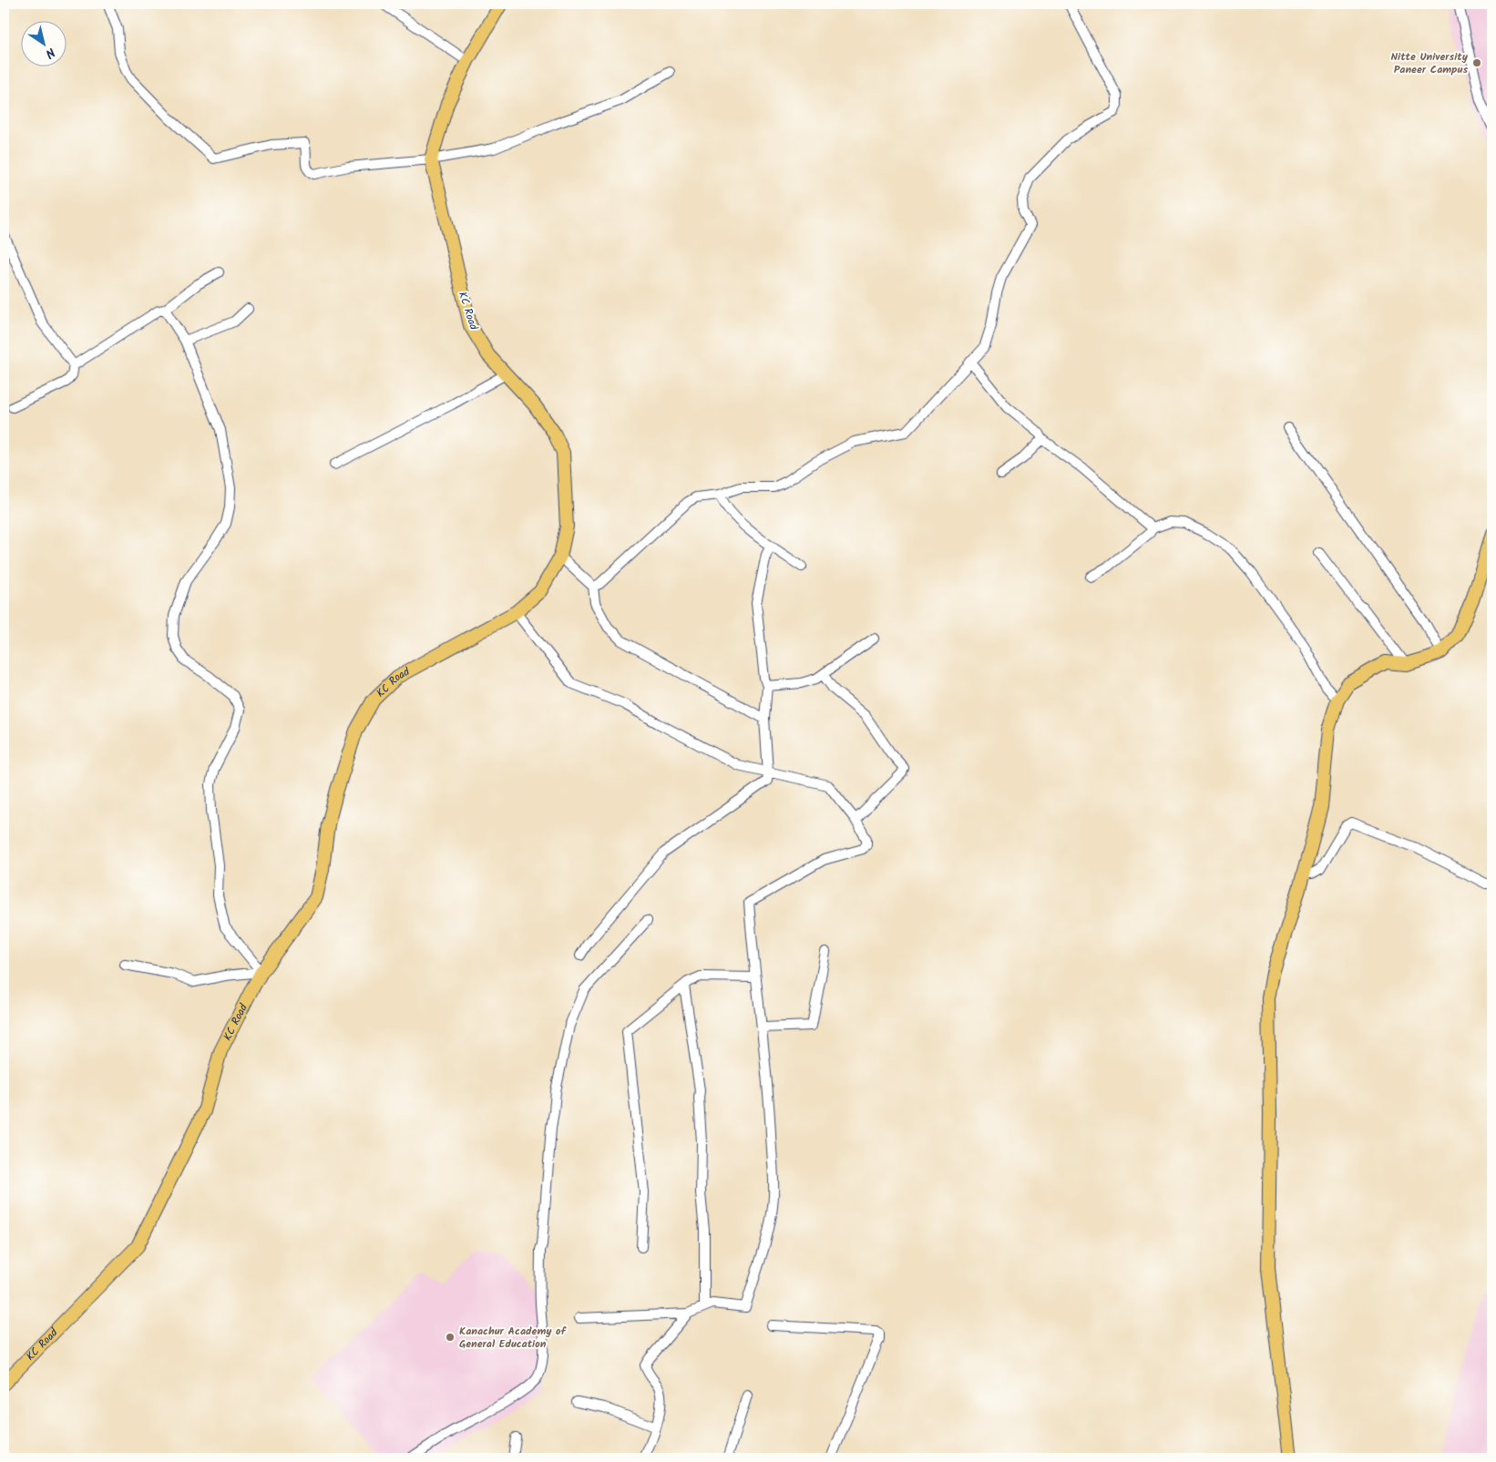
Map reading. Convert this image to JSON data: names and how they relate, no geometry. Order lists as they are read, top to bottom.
{
  "streets": {
    "main road": ["KC Road"]
  },
  "places": ["Nitte University Paneer Campus", "Kanachur Academy of General Education"],
  "north": "bottom right"
}
